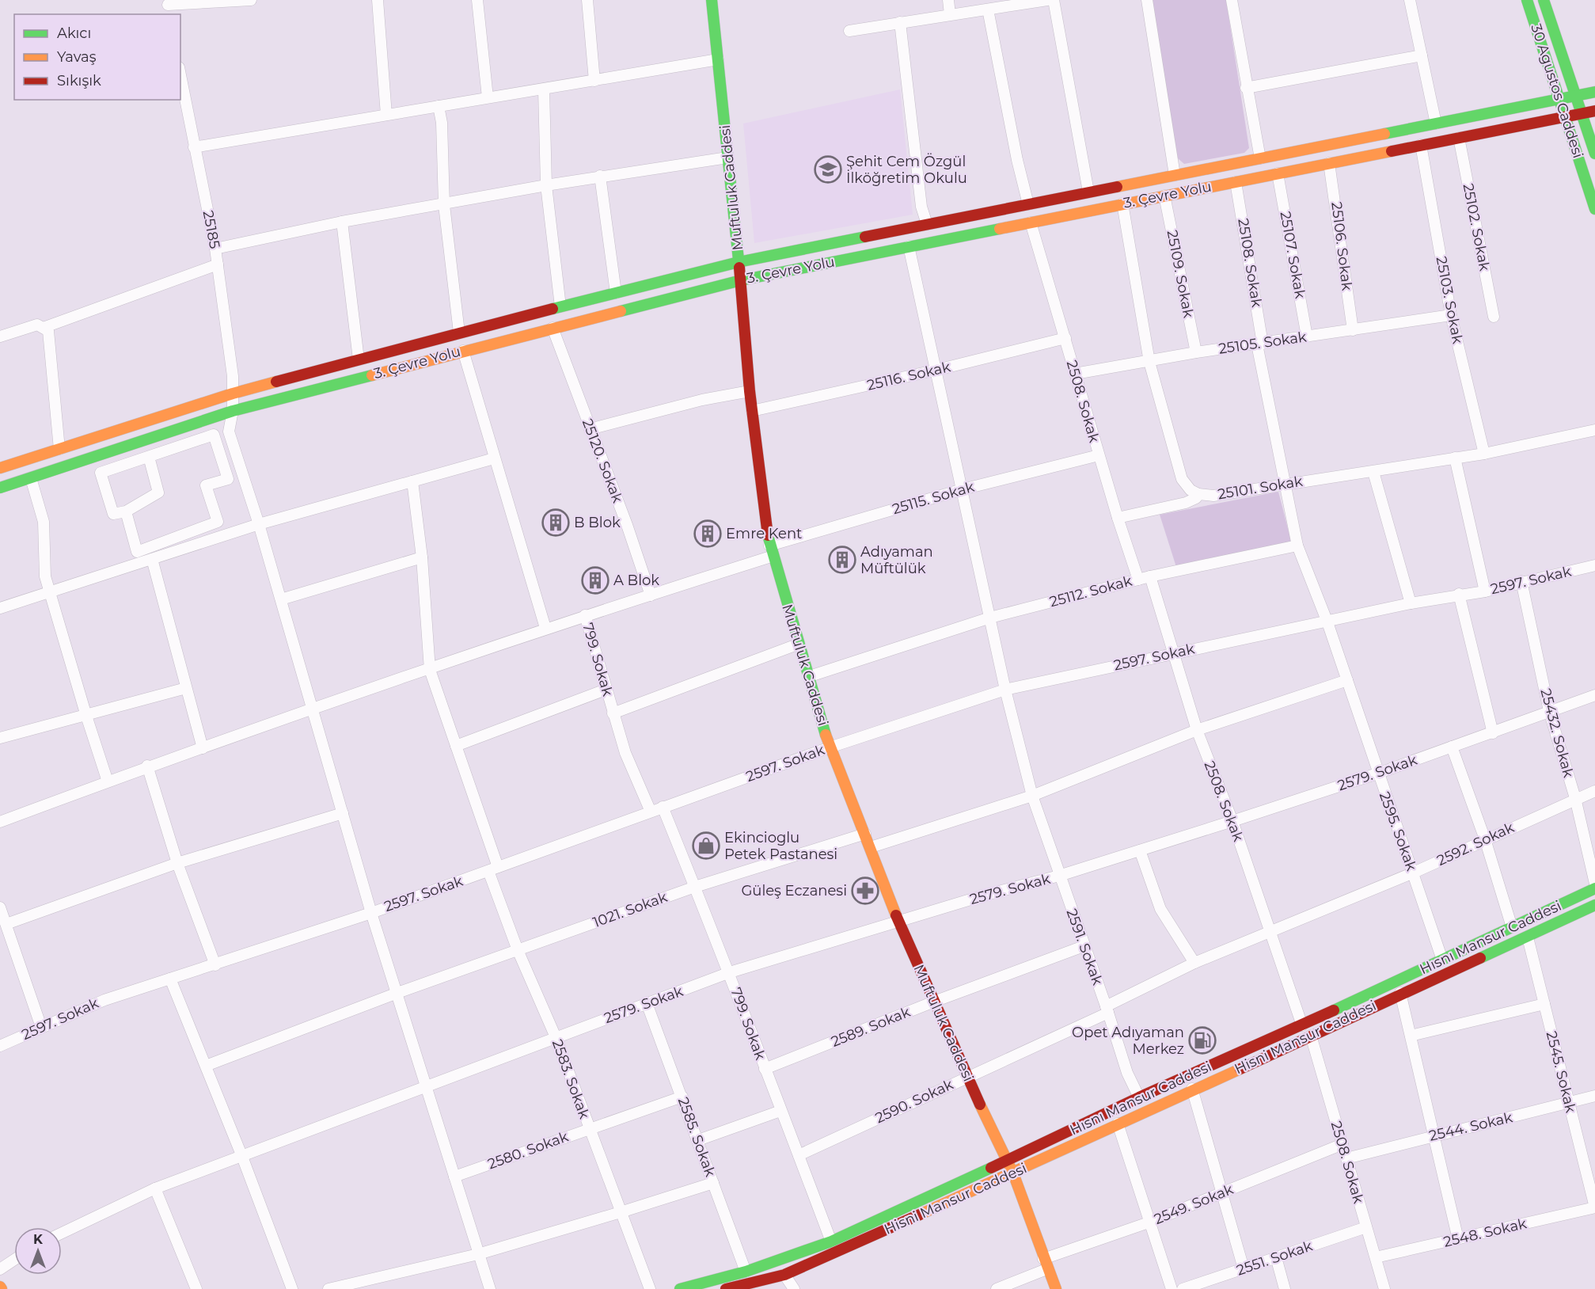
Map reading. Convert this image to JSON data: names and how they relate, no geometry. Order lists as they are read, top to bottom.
{
  "streets": {
    "main road": [
      "30 Agustos Caddesi",
      "Muftuluk Caddesi",
      "3. Çevre Yolu",
      "Hısnı Mansur Caddesi",
      "Hisni Mansur Caddesi"
    ],
    "street": [
      "25102. Sokak",
      "25185",
      "25106. Sokak",
      "25107. Sokak",
      "25108. Sokak",
      "25109. Sokak",
      "25103. Sokak",
      "25105. Sokak",
      "25116. Sokak",
      "2508. Sokak",
      "25120. Sokak",
      "25101. Sokak",
      "25115. Sokak",
      "2597. Sokak",
      "25112. Sokak",
      "799. Sokak",
      "25432. Sokak",
      "2579. Sokak",
      "2595. Sokak",
      "2592. Sokak",
      "1021. Sokak",
      "2591. Sokak",
      "2589. Sokak",
      "2545. Sokak",
      "2583. Sokak",
      "2590. Sokak",
      "2544. Sokak",
      "2585. Sokak",
      "2580. Sokak",
      "2549. Sokak",
      "2548. Sokak",
      "2551. Sokak"
    ]
  },
  "crossings": [
    ["30 Agustos Caddesi", "3. Çevre Yolu"],
    ["Muftuluk Caddesi", "3. Çevre Yolu"],
    ["Muftuluk Caddesi", "25116. Sokak"],
    ["Muftuluk Caddesi", "25115. Sokak"],
    ["Muftuluk Caddesi", "2597. Sokak"],
    ["Muftuluk Caddesi", "25112. Sokak"],
    ["Muftuluk Caddesi", "2579. Sokak"],
    ["Muftuluk Caddesi", "1021. Sokak"],
    ["Muftuluk Caddesi", "Hısnı Mansur Caddesi"],
    ["Muftuluk Caddesi", "2589. Sokak"],
    ["Muftuluk Caddesi", "Hisni Mansur Caddesi"],
    ["Muftuluk Caddesi", "2590. Sokak"],
    ["Muftuluk Caddesi", "2549. Sokak"],
    ["3. Çevre Yolu", "25102. Sokak"],
    ["3. Çevre Yolu", "25185"],
    ["3. Çevre Yolu", "25106. Sokak"],
    ["3. Çevre Yolu", "25107. Sokak"],
    ["3. Çevre Yolu", "25108. Sokak"],
    ["3. Çevre Yolu", "25109. Sokak"],
    ["3. Çevre Yolu", "25103. Sokak"],
    ["3. Çevre Yolu", "2508. Sokak"],
    ["3. Çevre Yolu", "25120. Sokak"],
    ["3. Çevre Yolu", "25101. Sokak"],
    ["3. Çevre Yolu", "2591. Sokak"],
    ["25185", "25115. Sokak"],
    ["25185", "2597. Sokak"],
    ["25185", "2579. Sokak"],
    ["25185", "1021. Sokak"],
    ["25185", "2580. Sokak"],
    ["25106. Sokak", "25105. Sokak"],
    ["25107. Sokak", "25105. Sokak"],
    ["25108. Sokak", "25105. Sokak"],
    ["25108. Sokak", "25101. Sokak"],
    ["25108. Sokak", "25112. Sokak"],
    ["25109. Sokak", "25105. Sokak"],
    ["25103. Sokak", "25105. Sokak"],
    ["25103. Sokak", "25101. Sokak"],
    ["25105. Sokak", "2508. Sokak"],
    ["25105. Sokak", "25101. Sokak"],
    ["25116. Sokak", "2508. Sokak"],
    ["25116. Sokak", "2591. Sokak"],
    ["2508. Sokak", "25115. Sokak"],
    ["2508. Sokak", "2597. Sokak"],
    ["2508. Sokak", "25112. Sokak"],
    ["2508. Sokak", "2579. Sokak"],
    ["2508. Sokak", "2592. Sokak"],
    ["2508. Sokak", "Hısnı Mansur Caddesi"],
    ["2508. Sokak", "Hisni Mansur Caddesi"],
    ["2508. Sokak", "2544. Sokak"],
    ["2508. Sokak", "2549. Sokak"],
    ["2508. Sokak", "2548. Sokak"],
    ["2508. Sokak", "2551. Sokak"],
    ["25120. Sokak", "25115. Sokak"],
    ["25115. Sokak", "799. Sokak"],
    ["25115. Sokak", "2591. Sokak"],
    ["25115. Sokak", "2583. Sokak"],
    ["2597. Sokak", "799. Sokak"],
    ["2597. Sokak", "25432. Sokak"],
    ["2597. Sokak", "2595. Sokak"],
    ["2597. Sokak", "2591. Sokak"],
    ["2597. Sokak", "2583. Sokak"],
    ["25112. Sokak", "2591. Sokak"],
    ["799. Sokak", "2579. Sokak"],
    ["799. Sokak", "1021. Sokak"],
    ["799. Sokak", "Hısnı Mansur Caddesi"],
    ["799. Sokak", "2589. Sokak"],
    ["799. Sokak", "2590. Sokak"],
    ["25432. Sokak", "2579. Sokak"],
    ["25432. Sokak", "2592. Sokak"],
    ["2579. Sokak", "2595. Sokak"],
    ["2579. Sokak", "2591. Sokak"],
    ["2579. Sokak", "2583. Sokak"],
    ["2579. Sokak", "2585. Sokak"],
    ["2595. Sokak", "2592. Sokak"],
    ["2595. Sokak", "Hısnı Mansur Caddesi"],
    ["2592. Sokak", "2590. Sokak"],
    ["1021. Sokak", "2583. Sokak"],
    ["Hısnı Mansur Caddesi", "2591. Sokak"],
    ["Hısnı Mansur Caddesi", "2585. Sokak"],
    ["2591. Sokak", "2589. Sokak"],
    ["2591. Sokak", "2590. Sokak"],
    ["Hisni Mansur Caddesi", "2545. Sokak"],
    ["2545. Sokak", "2544. Sokak"],
    ["2545. Sokak", "2548. Sokak"],
    ["2583. Sokak", "2580. Sokak"],
    ["2585. Sokak", "2580. Sokak"]
  ],
  "places": {
    "school or university": ["Şehit Cem Özgül İlköğretim Okulu"],
    "building": [
      "B Blok",
      "Emre Kent",
      "Adıyaman Müftülük",
      "A Blok"
    ],
    "shop": ["Ekincioglu Petek Pastanesi"],
    "pharmacy": ["Güleş Eczanesi"],
    "fuel station": ["Opet Adıyaman Merkez"]
  },
  "legend": ["Akıcı", "Yavaş", "Sıkışık"],
  "north": "top"
}
